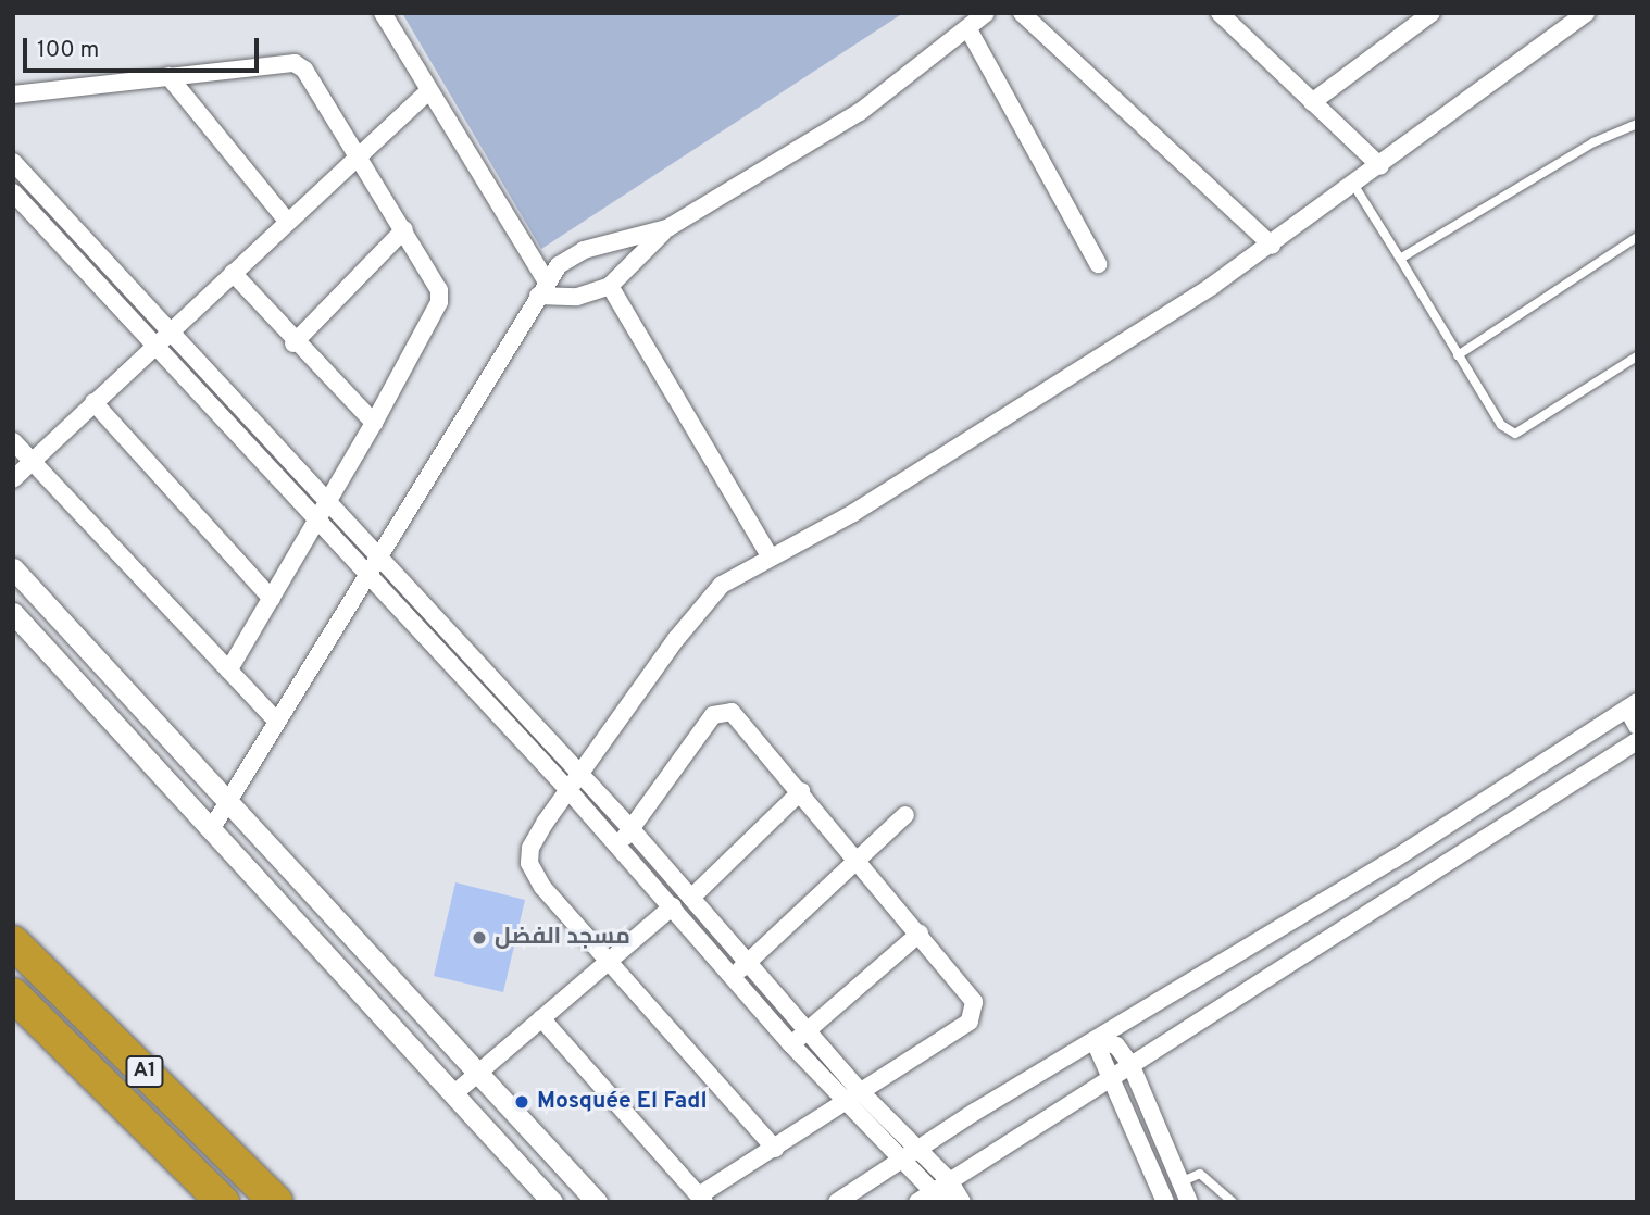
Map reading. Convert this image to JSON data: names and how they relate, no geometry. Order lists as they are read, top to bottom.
{
  "streets": {
    "highway": ["A1"]
  },
  "places": ["مسجد الفضل", "Mosquée El Fadl"],
  "scale_bar": "100 m"
}
